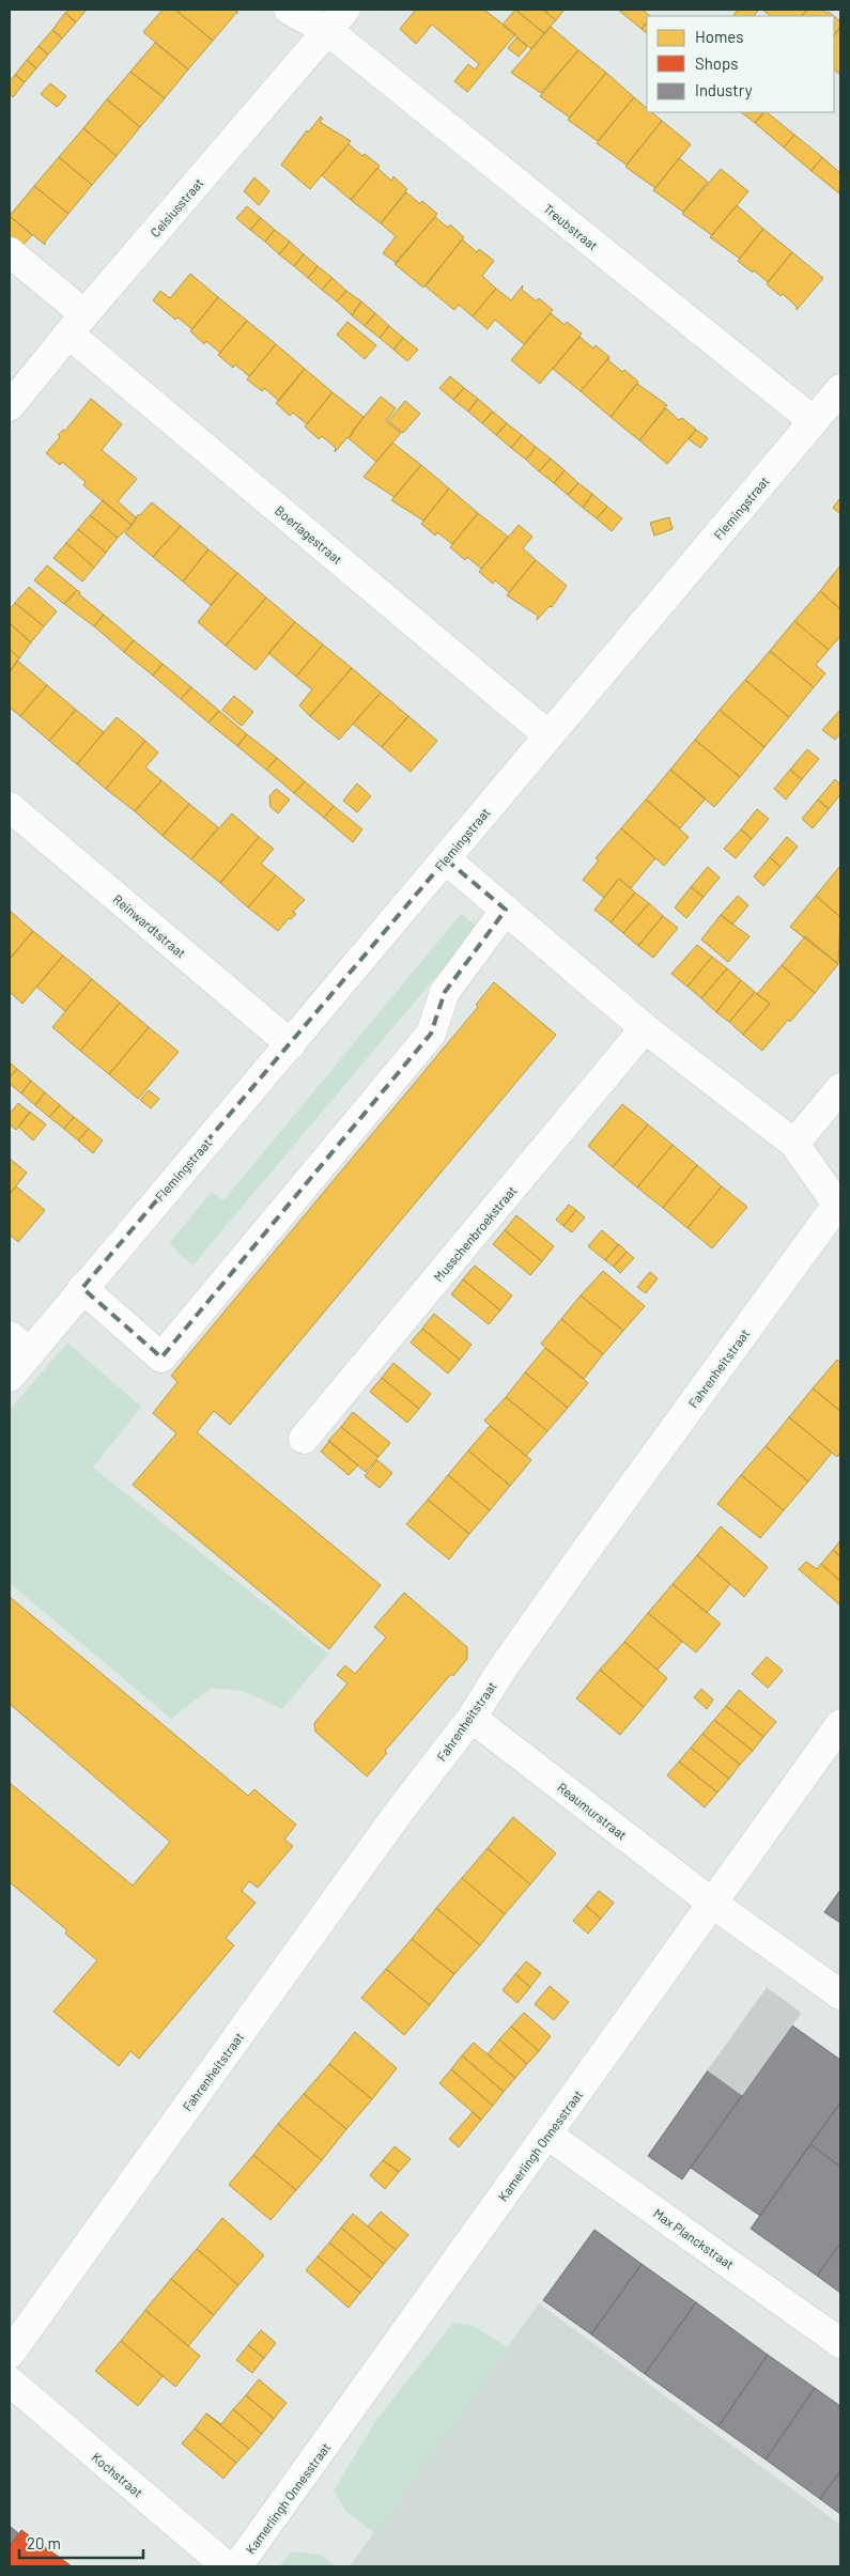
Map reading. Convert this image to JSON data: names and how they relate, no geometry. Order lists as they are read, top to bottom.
{
  "streets": {
    "street": [
      "Celsiusstraat",
      "Treubstraat",
      "Flemingstraat",
      "Boerlagestraat",
      "Reinwardtstraat",
      "Musschenbroekstraat",
      "Fahrenheitstraat",
      "Reaumurstraat",
      "Kamerlingh Onnesstraat",
      "Max Planckstraat",
      "Kochstraat"
    ]
  },
  "crossings": [
    ["Celsiusstraat", "Treubstraat"],
    ["Celsiusstraat", "Boerlagestraat"],
    ["Treubstraat", "Flemingstraat"],
    ["Flemingstraat", "Boerlagestraat"],
    ["Flemingstraat", "Reinwardtstraat"],
    ["Fahrenheitstraat", "Reaumurstraat"],
    ["Reaumurstraat", "Kamerlingh Onnesstraat"],
    ["Kamerlingh Onnesstraat", "Max Planckstraat"]
  ],
  "legend": ["Homes", "Shops", "Industry"],
  "scale_bar": "20 m"
}
